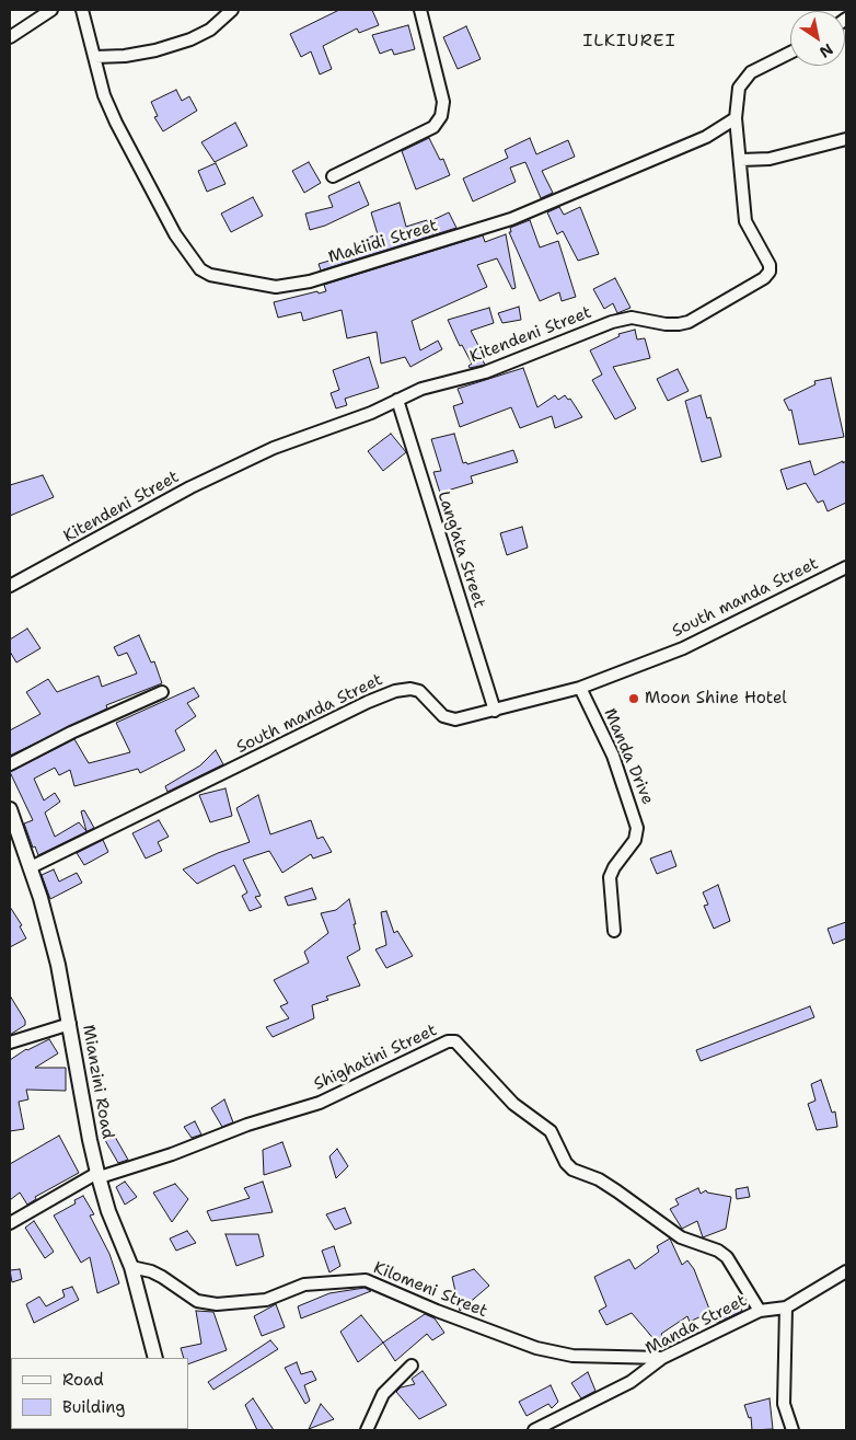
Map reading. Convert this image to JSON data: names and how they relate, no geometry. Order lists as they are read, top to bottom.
{
  "streets": {
    "street": [
      "Makiidi Street",
      "Kitendeni Street",
      "Lang'ata Street",
      "South manda Street",
      "Manda Drive",
      "Shighatini Street",
      "Mianzini Road",
      "Kilomeni Street",
      "Manda Street"
    ]
  },
  "crossings": [
    ["Makiidi Street", "Kitendeni Street"],
    ["Kitendeni Street", "Lang'ata Street"],
    ["Lang'ata Street", "South manda Street"],
    ["South manda Street", "Manda Drive"],
    ["South manda Street", "Mianzini Road"],
    ["Shighatini Street", "Mianzini Road"],
    ["Shighatini Street", "Manda Street"],
    ["Mianzini Road", "Kilomeni Street"],
    ["Kilomeni Street", "Manda Street"]
  ],
  "districts": ["ILKIUREI"],
  "places": ["Moon Shine Hotel"],
  "legend": ["Road", "Building"],
  "north": "bottom right"
}
